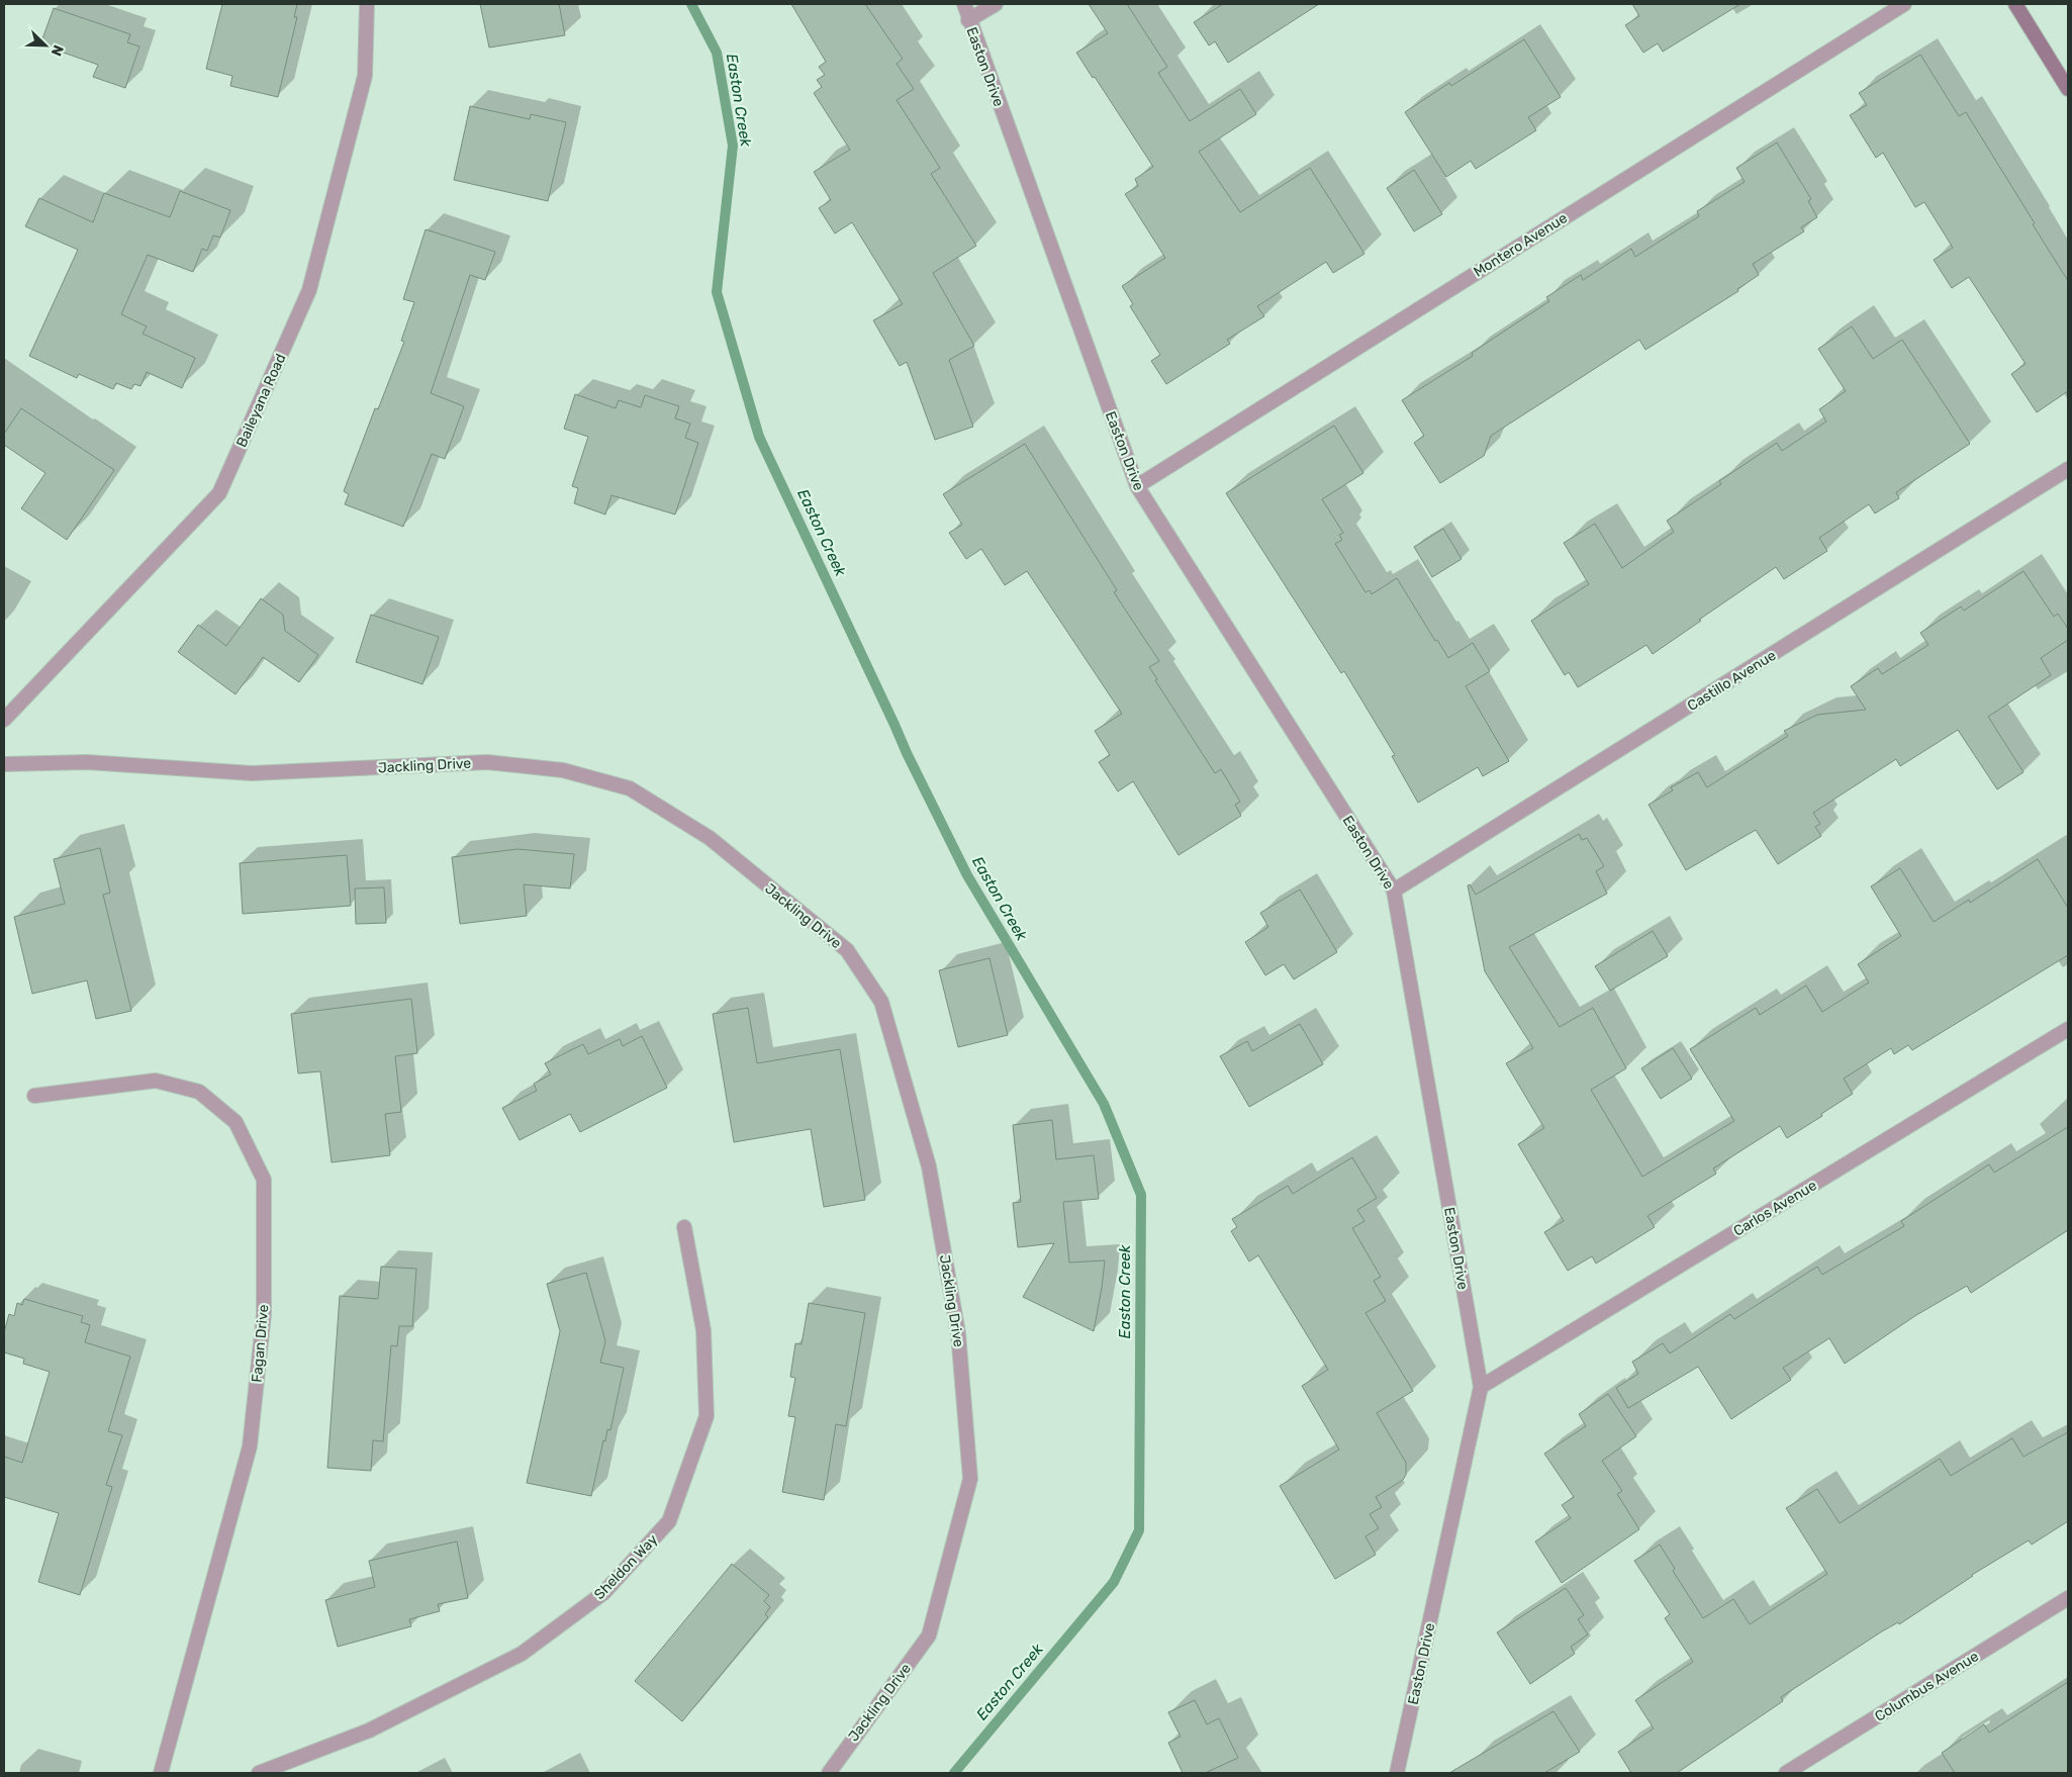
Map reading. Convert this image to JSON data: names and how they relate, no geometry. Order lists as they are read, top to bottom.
{
  "streets": {
    "street": [
      "Easton Drive",
      "Montero Avenue",
      "Baileyana Road",
      "Castillo Avenue",
      "Jackling Drive",
      "Carlos Avenue",
      "Fagan Drive",
      "Sheldon Way",
      "Columbus Avenue"
    ]
  },
  "crossings": [
    ["Easton Drive", "Montero Avenue"],
    ["Easton Drive", "Castillo Avenue"],
    ["Easton Drive", "Carlos Avenue"]
  ],
  "water": ["Easton Creek"],
  "north": "bottom right"
}
